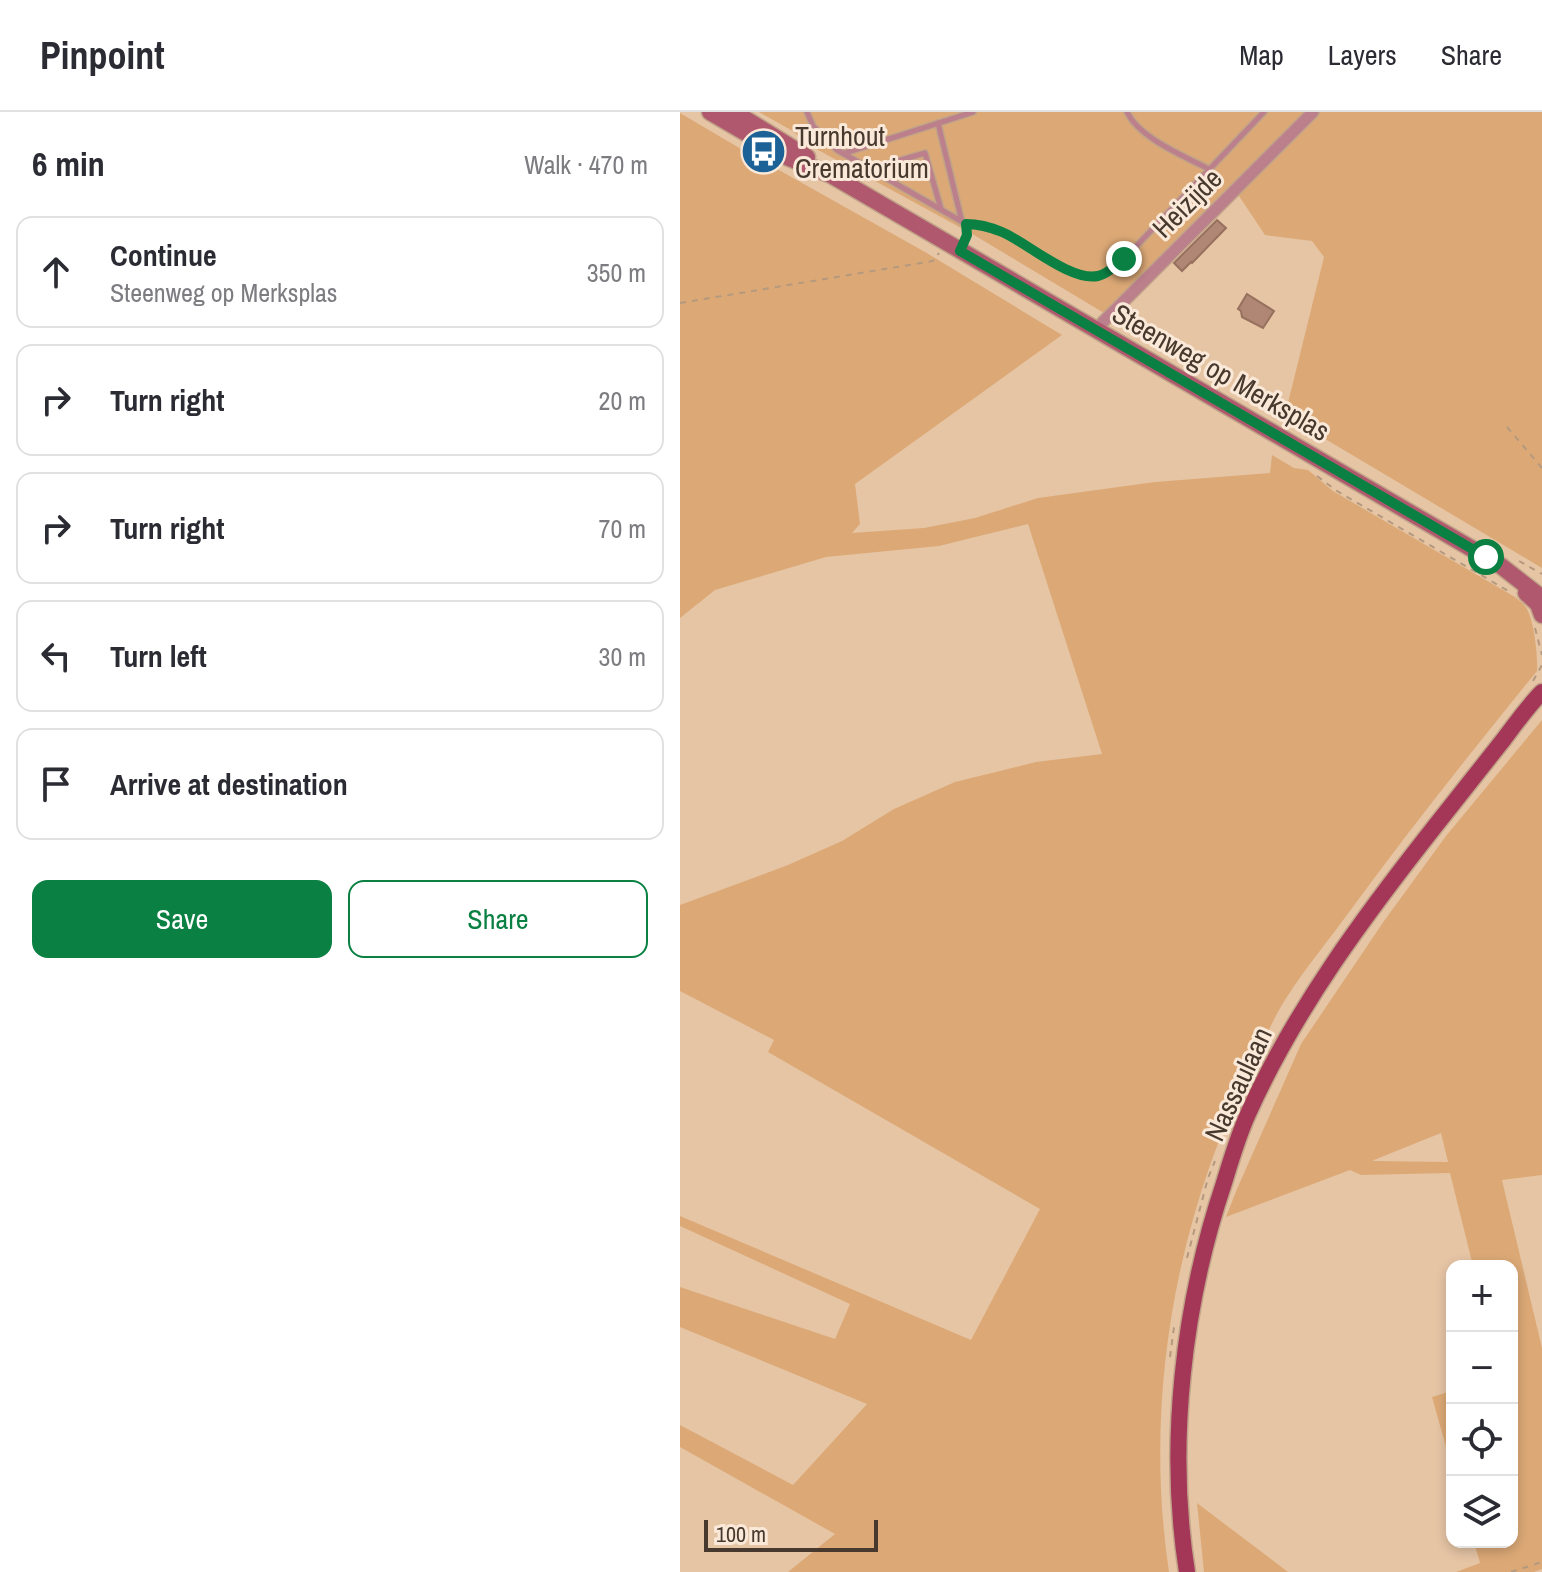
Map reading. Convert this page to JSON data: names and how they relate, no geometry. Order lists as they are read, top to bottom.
{
  "streets": {
    "main road": ["Steenweg op Merksplas", "Nassaulaan"],
    "street": ["Heizijde"]
  },
  "crossings": [
    ["Heizijde", "Steenweg op Merksplas"]
  ],
  "places": {
    "bus stop": ["Turnhout Crematorium"]
  },
  "scale_bar": "100 m",
  "page": {
    "header": "Pinpoint",
    "nav": ["Map", "Layers", "Share"],
    "heading": ["6 min", "Walk · 470 m"],
    "list": [
      ["Continue", "Steenweg op Merksplas", "350 m"],
      ["Turn right", "20 m"],
      ["Turn right", "70 m"],
      ["Turn left", "30 m"],
      "Arrive at destination"
    ],
    "buttons": ["Save", "Share"],
    "map_buttons": ["+", "−"],
    "scale": "100 m"
  }
}
